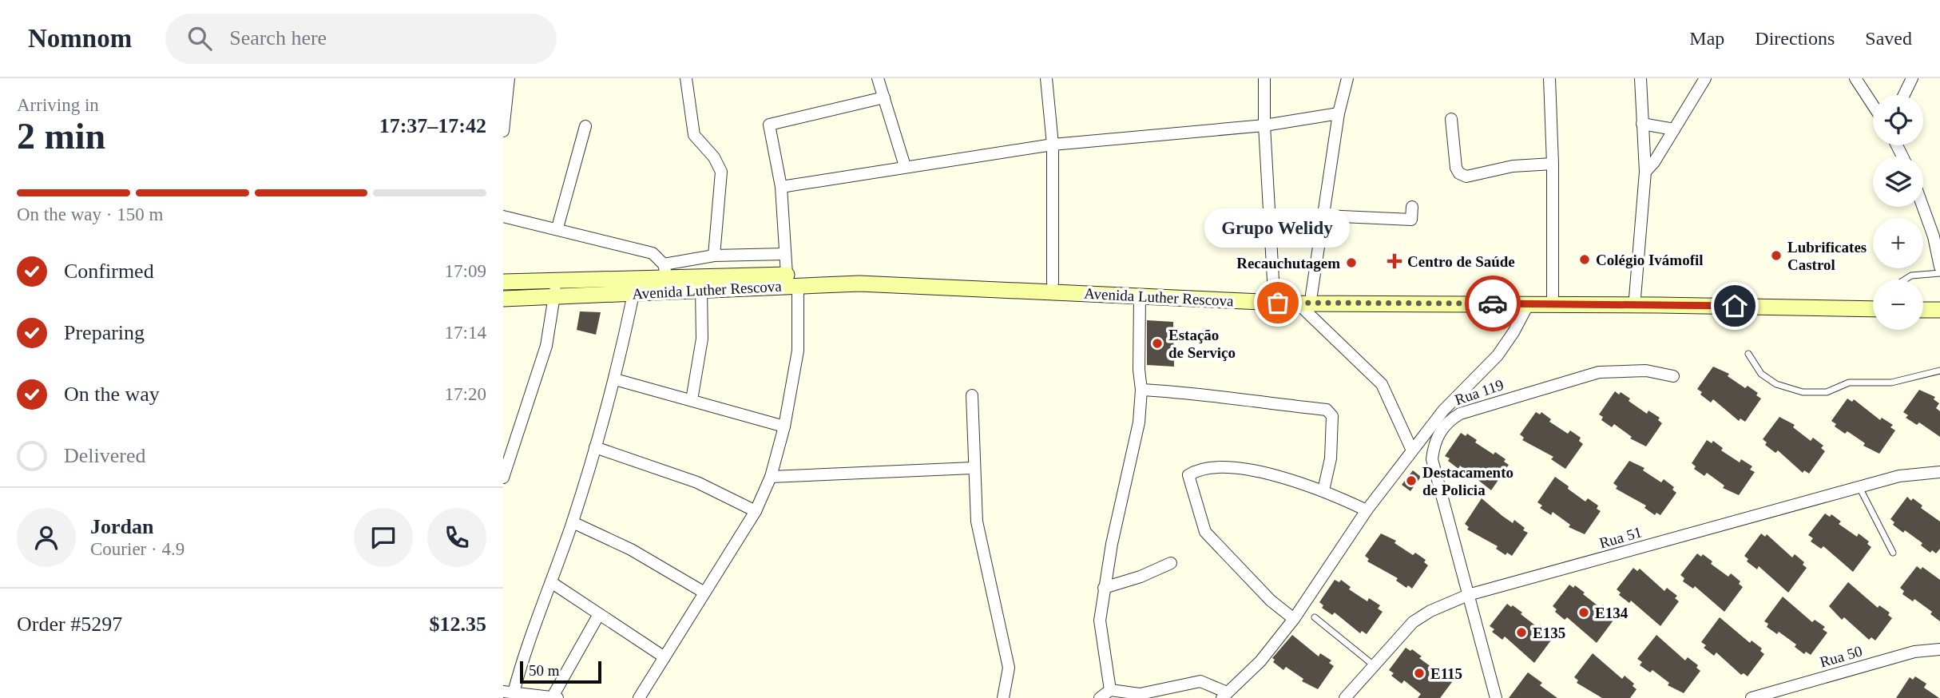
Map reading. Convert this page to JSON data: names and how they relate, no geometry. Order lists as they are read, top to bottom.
{
  "streets": {
    "main road": ["Avenida Luther Rescova"],
    "street": ["Rua 119", "Rua 51", "Rua 50"]
  },
  "crossings": [
    ["Rua 119", "Rua 51"]
  ],
  "places": {
    "other": [
      "Lubrificates Castrol",
      "Colégio Ivámofil",
      "Recauchutagem",
      "Grupo Welidy",
      "Estação de Serviço",
      "Destacamento de Policia",
      "E134",
      "E135",
      "E115"
    ],
    "health": ["Centro de Saúde"]
  },
  "scale_bar": "50 m",
  "page": {
    "header": "Nomnom",
    "search": "Search here",
    "nav": ["Map", "Directions", "Saved"],
    "heading": ["2 min", "Arriving in", "17:37–17:42"],
    "panel": [
      "Jordan",
      "Courier · 4.9",
      "Order #5297",
      "$12.35"
    ],
    "map_buttons": ["+", "−"],
    "bar": "On the way · 150 m",
    "bubble": "Grupo Welidy",
    "list": [
      ["Confirmed", "17:09"],
      ["Preparing", "17:14"],
      ["On the way", "17:20"],
      "Delivered"
    ],
    "scale": "50 m"
  }
}
